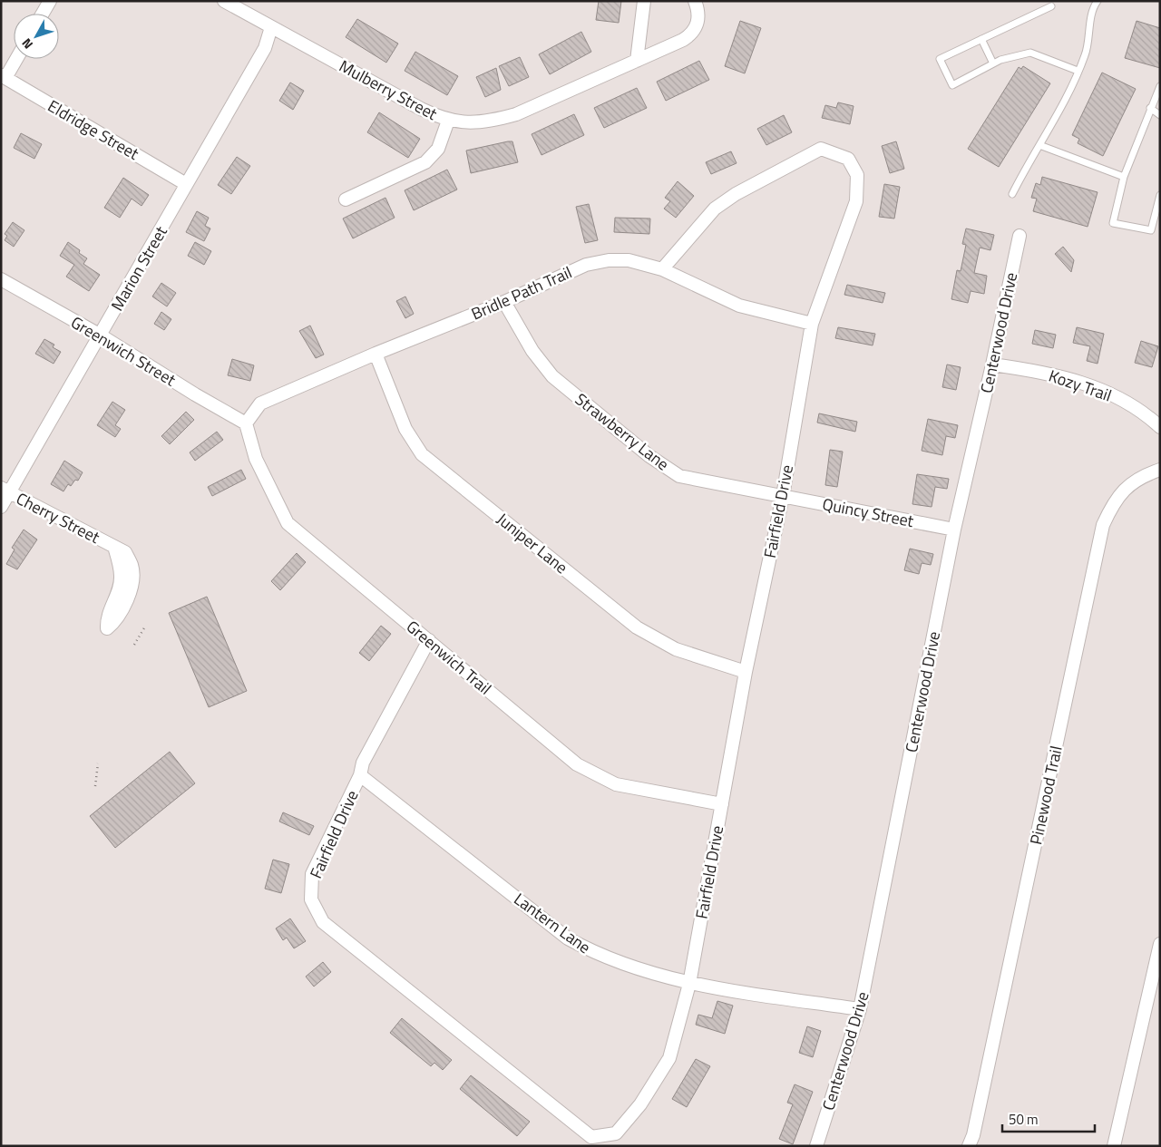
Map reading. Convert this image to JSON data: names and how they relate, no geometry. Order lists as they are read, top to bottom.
{
  "streets": {
    "street": [
      "Mulberry Street",
      "Eldridge Street",
      "Marion Street",
      "Bridle Path Trail",
      "Centerwood Drive",
      "Greenwich Street",
      "Kozy Trail",
      "Strawberry Lane",
      "Fairfield Drive",
      "Quincy Street",
      "Cherry Street",
      "Juniper Lane",
      "Greenwich Trail",
      "Pinewood Trail",
      "Lantern Lane"
    ]
  },
  "crossings": [
    ["Mulberry Street", "Marion Street"],
    ["Eldridge Street", "Marion Street"],
    ["Marion Street", "Greenwich Street"],
    ["Marion Street", "Cherry Street"],
    ["Bridle Path Trail", "Greenwich Street"],
    ["Bridle Path Trail", "Strawberry Lane"],
    ["Bridle Path Trail", "Fairfield Drive"],
    ["Bridle Path Trail", "Juniper Lane"],
    ["Bridle Path Trail", "Greenwich Trail"],
    ["Centerwood Drive", "Kozy Trail"],
    ["Centerwood Drive", "Quincy Street"],
    ["Centerwood Drive", "Lantern Lane"],
    ["Greenwich Street", "Greenwich Trail"],
    ["Strawberry Lane", "Fairfield Drive"],
    ["Strawberry Lane", "Quincy Street"],
    ["Fairfield Drive", "Quincy Street"],
    ["Fairfield Drive", "Juniper Lane"],
    ["Fairfield Drive", "Greenwich Trail"],
    ["Fairfield Drive", "Lantern Lane"]
  ],
  "scale_bar": "50 m",
  "north": "bottom left"
}
